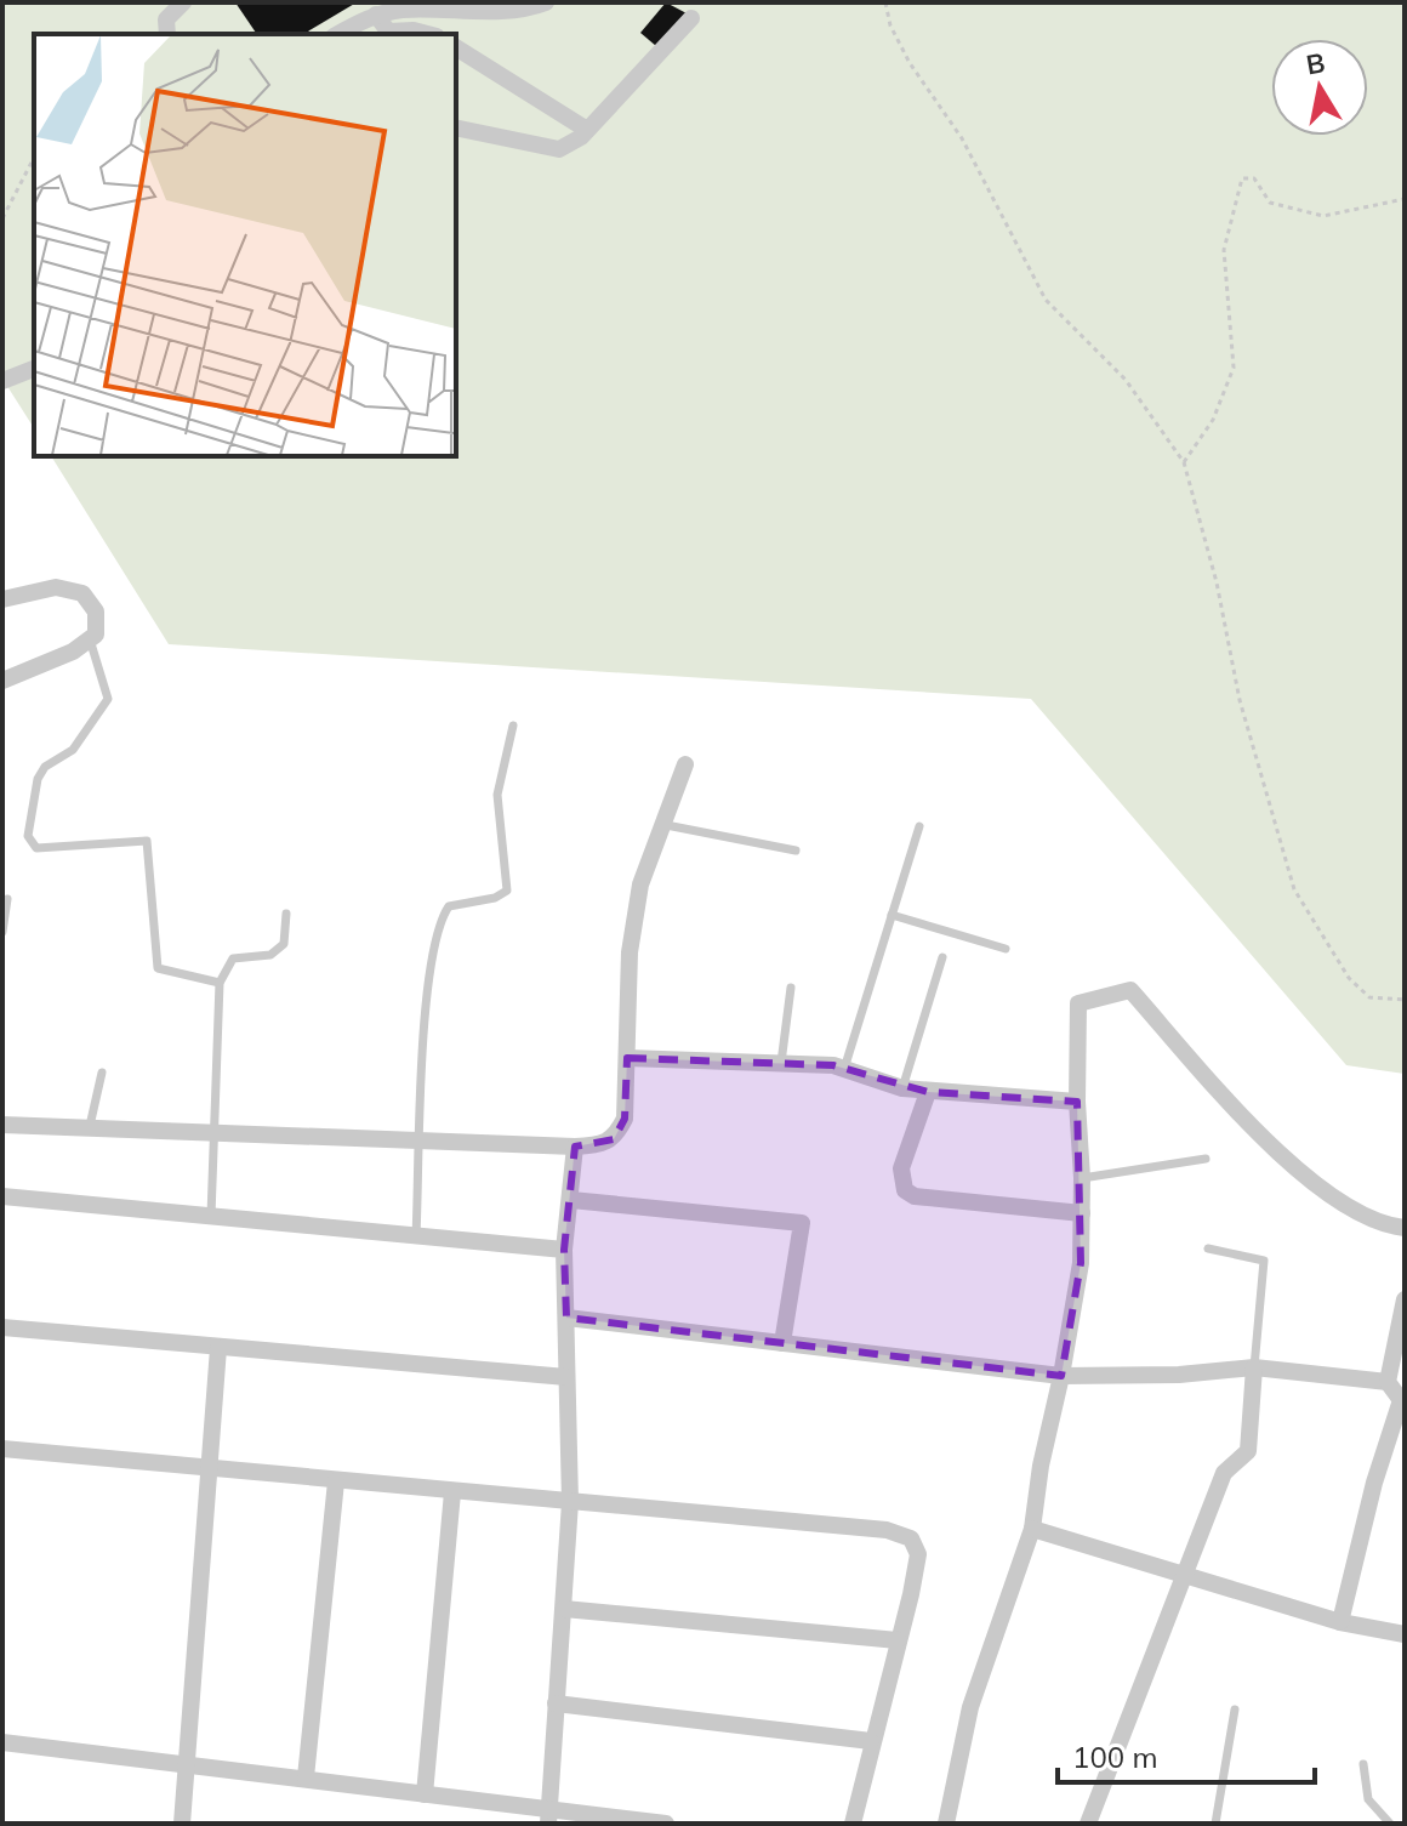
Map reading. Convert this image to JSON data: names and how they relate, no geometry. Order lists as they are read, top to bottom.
{
  "scale_bar": "100 m",
  "north": "top"
}
